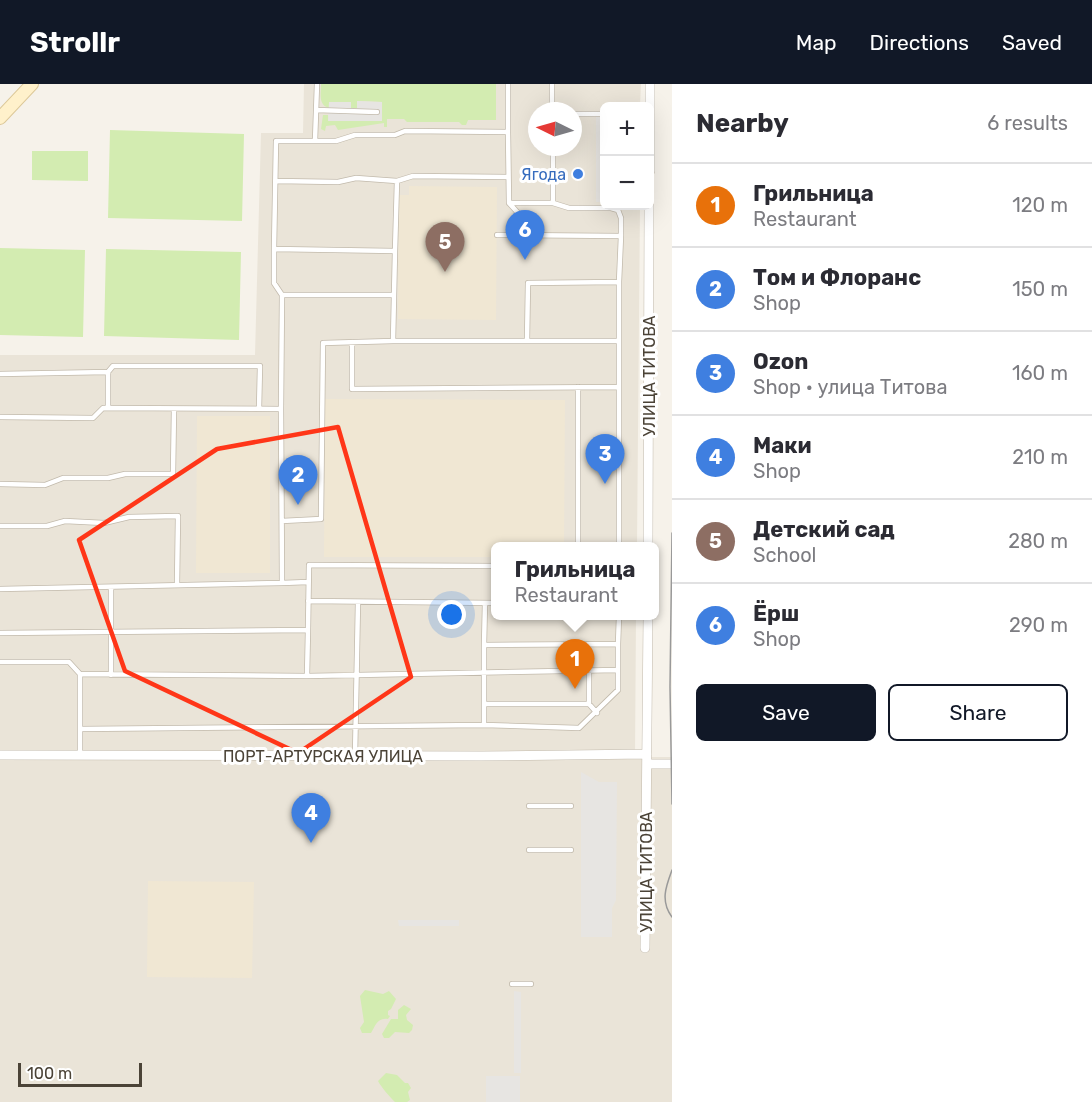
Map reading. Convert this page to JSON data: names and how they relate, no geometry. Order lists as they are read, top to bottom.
{
  "streets": {
    "street": ["УЛИЦА ТИТОВА", "ПОРТ-АРТУРСКАЯ УЛИЦА"]
  },
  "crossings": [
    ["УЛИЦА ТИТОВА", "ПОРТ-АРТУРСКАЯ УЛИЦА"]
  ],
  "places": ["Ягода"],
  "scale_bar": "100 m",
  "north": "left",
  "page": {
    "header": "Strollr",
    "nav": ["Map", "Directions", "Saved"],
    "heading": ["Nearby", "6 results"],
    "map_buttons": ["+", "−"],
    "list": [
      {
        "mark": "1",
        "name": "Грильница",
        "note": "Restaurant",
        "value": "120 m"
      },
      {
        "mark": "2",
        "name": "Том и Флоранс",
        "note": "Shop",
        "value": "150 m"
      },
      {
        "mark": "3",
        "name": "Ozon",
        "note": "Shop · улица Титова",
        "value": "160 m"
      },
      {
        "mark": "4",
        "name": "Маки",
        "note": "Shop",
        "value": "210 m"
      },
      {
        "mark": "5",
        "name": "Детский сад",
        "note": "School",
        "value": "280 m"
      },
      {
        "mark": "6",
        "name": "Ёрш",
        "note": "Shop",
        "value": "290 m"
      }
    ],
    "pins": [
      "6",
      "5",
      "3",
      "2",
      "1",
      "4"
    ],
    "popup": ["Грильница", "Restaurant"],
    "buttons": ["Save", "Share"],
    "scale": "100 m"
  }
}
